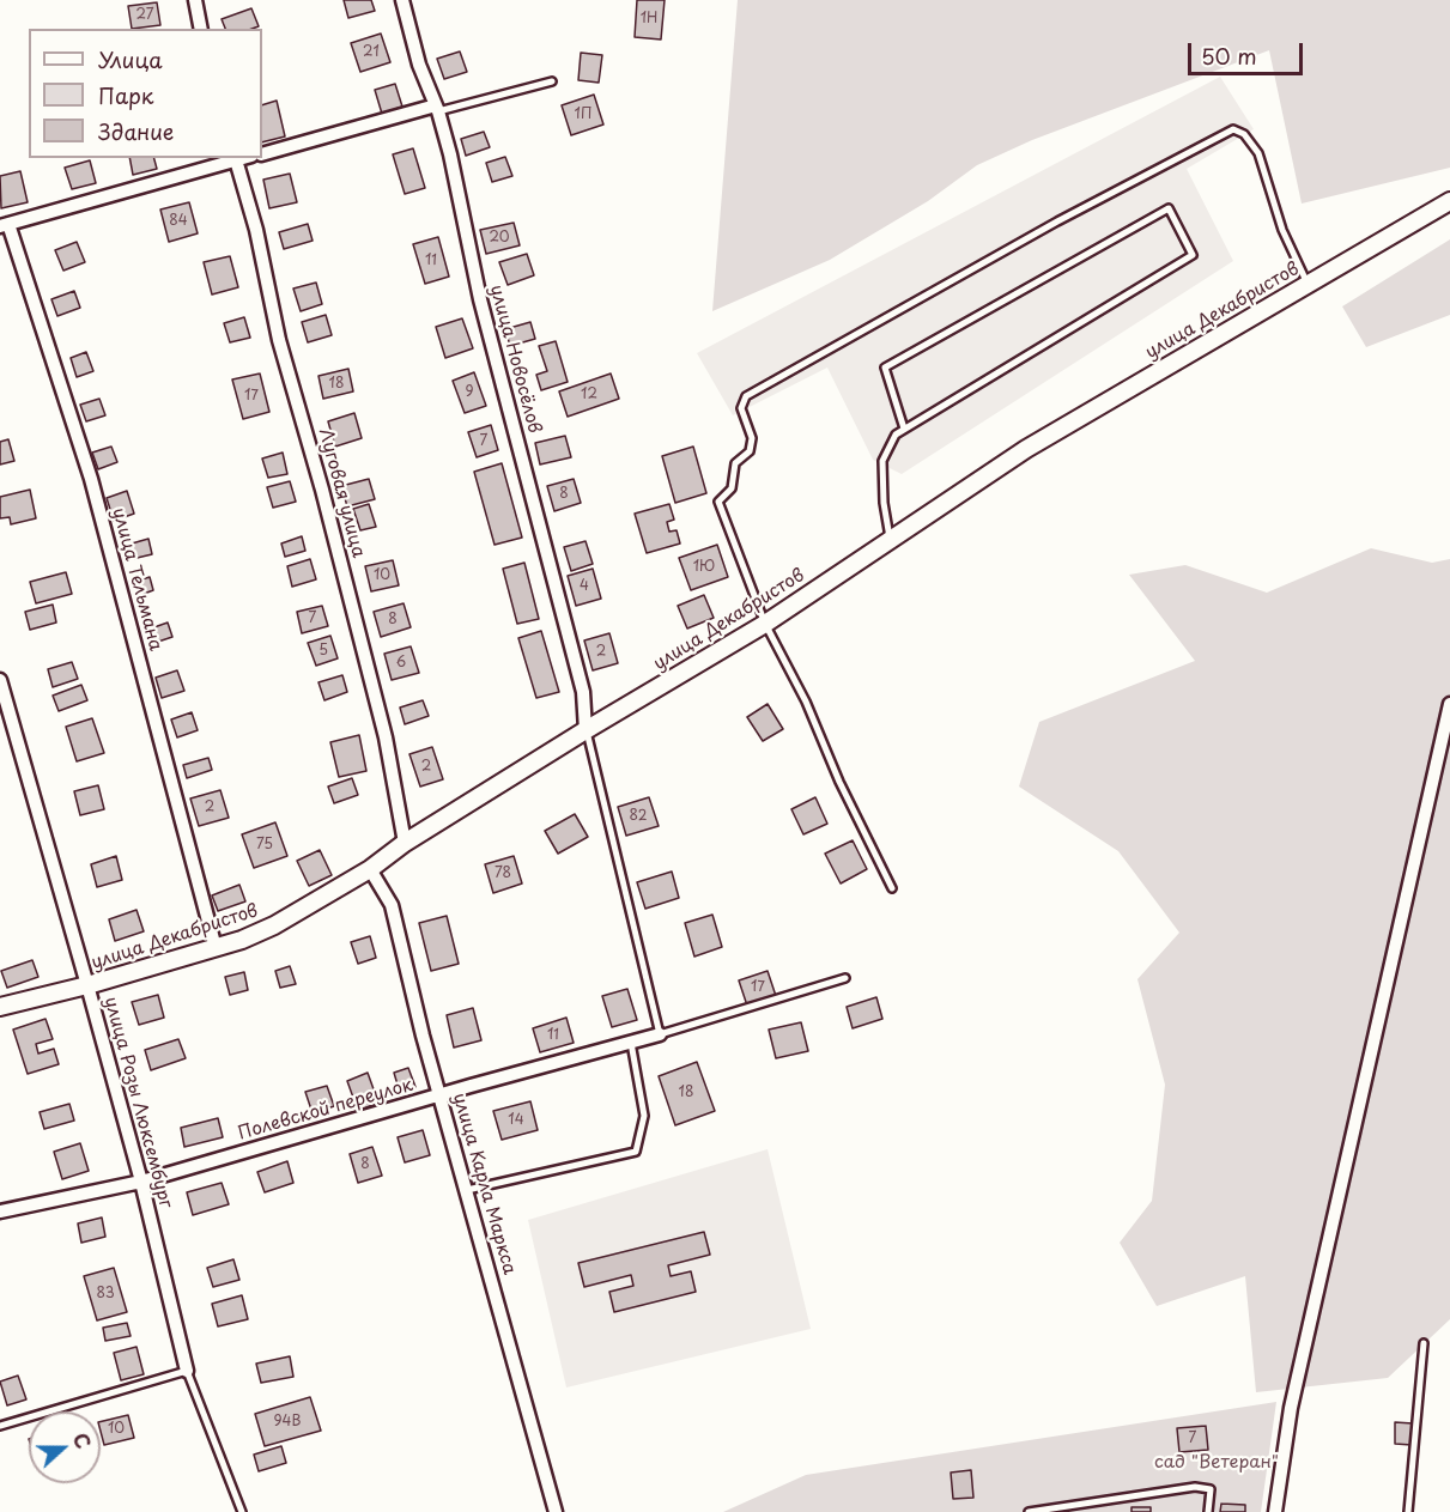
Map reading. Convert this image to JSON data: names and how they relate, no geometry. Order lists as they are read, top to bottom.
{
  "streets": {
    "street": [
      "улица Декабристов",
      "улица Новосёлов",
      "Луговая улица",
      "улица Тельмана",
      "улица Розы Люксембург",
      "Полевской переулок",
      "улица Карла Маркса"
    ]
  },
  "crossings": [
    ["улица Декабристов", "улица Новосёлов"],
    ["улица Декабристов", "Луговая улица"],
    ["улица Декабристов", "улица Тельмана"],
    ["улица Декабристов", "улица Розы Люксембург"],
    ["улица Декабристов", "улица Карла Маркса"],
    ["улица Розы Люксембург", "Полевской переулок"],
    ["Полевской переулок", "улица Карла Маркса"]
  ],
  "parks": ["сад \"Ветеран\""],
  "house_numbers": [
    "27",
    "1Н",
    "21",
    "1П",
    "84",
    "20",
    "11",
    "18",
    "9",
    "12",
    "17",
    "7",
    "8",
    "1Ю",
    "10",
    "4",
    "7",
    "8",
    "5",
    "2",
    "6",
    "2",
    "2",
    "82",
    "75",
    "78",
    "17",
    "11",
    "18",
    "14",
    "8",
    "83",
    "94В",
    "10",
    "7"
  ],
  "legend": ["Улица", "Парк", "Здание"],
  "scale_bar": "50 m",
  "north": "right"
}
